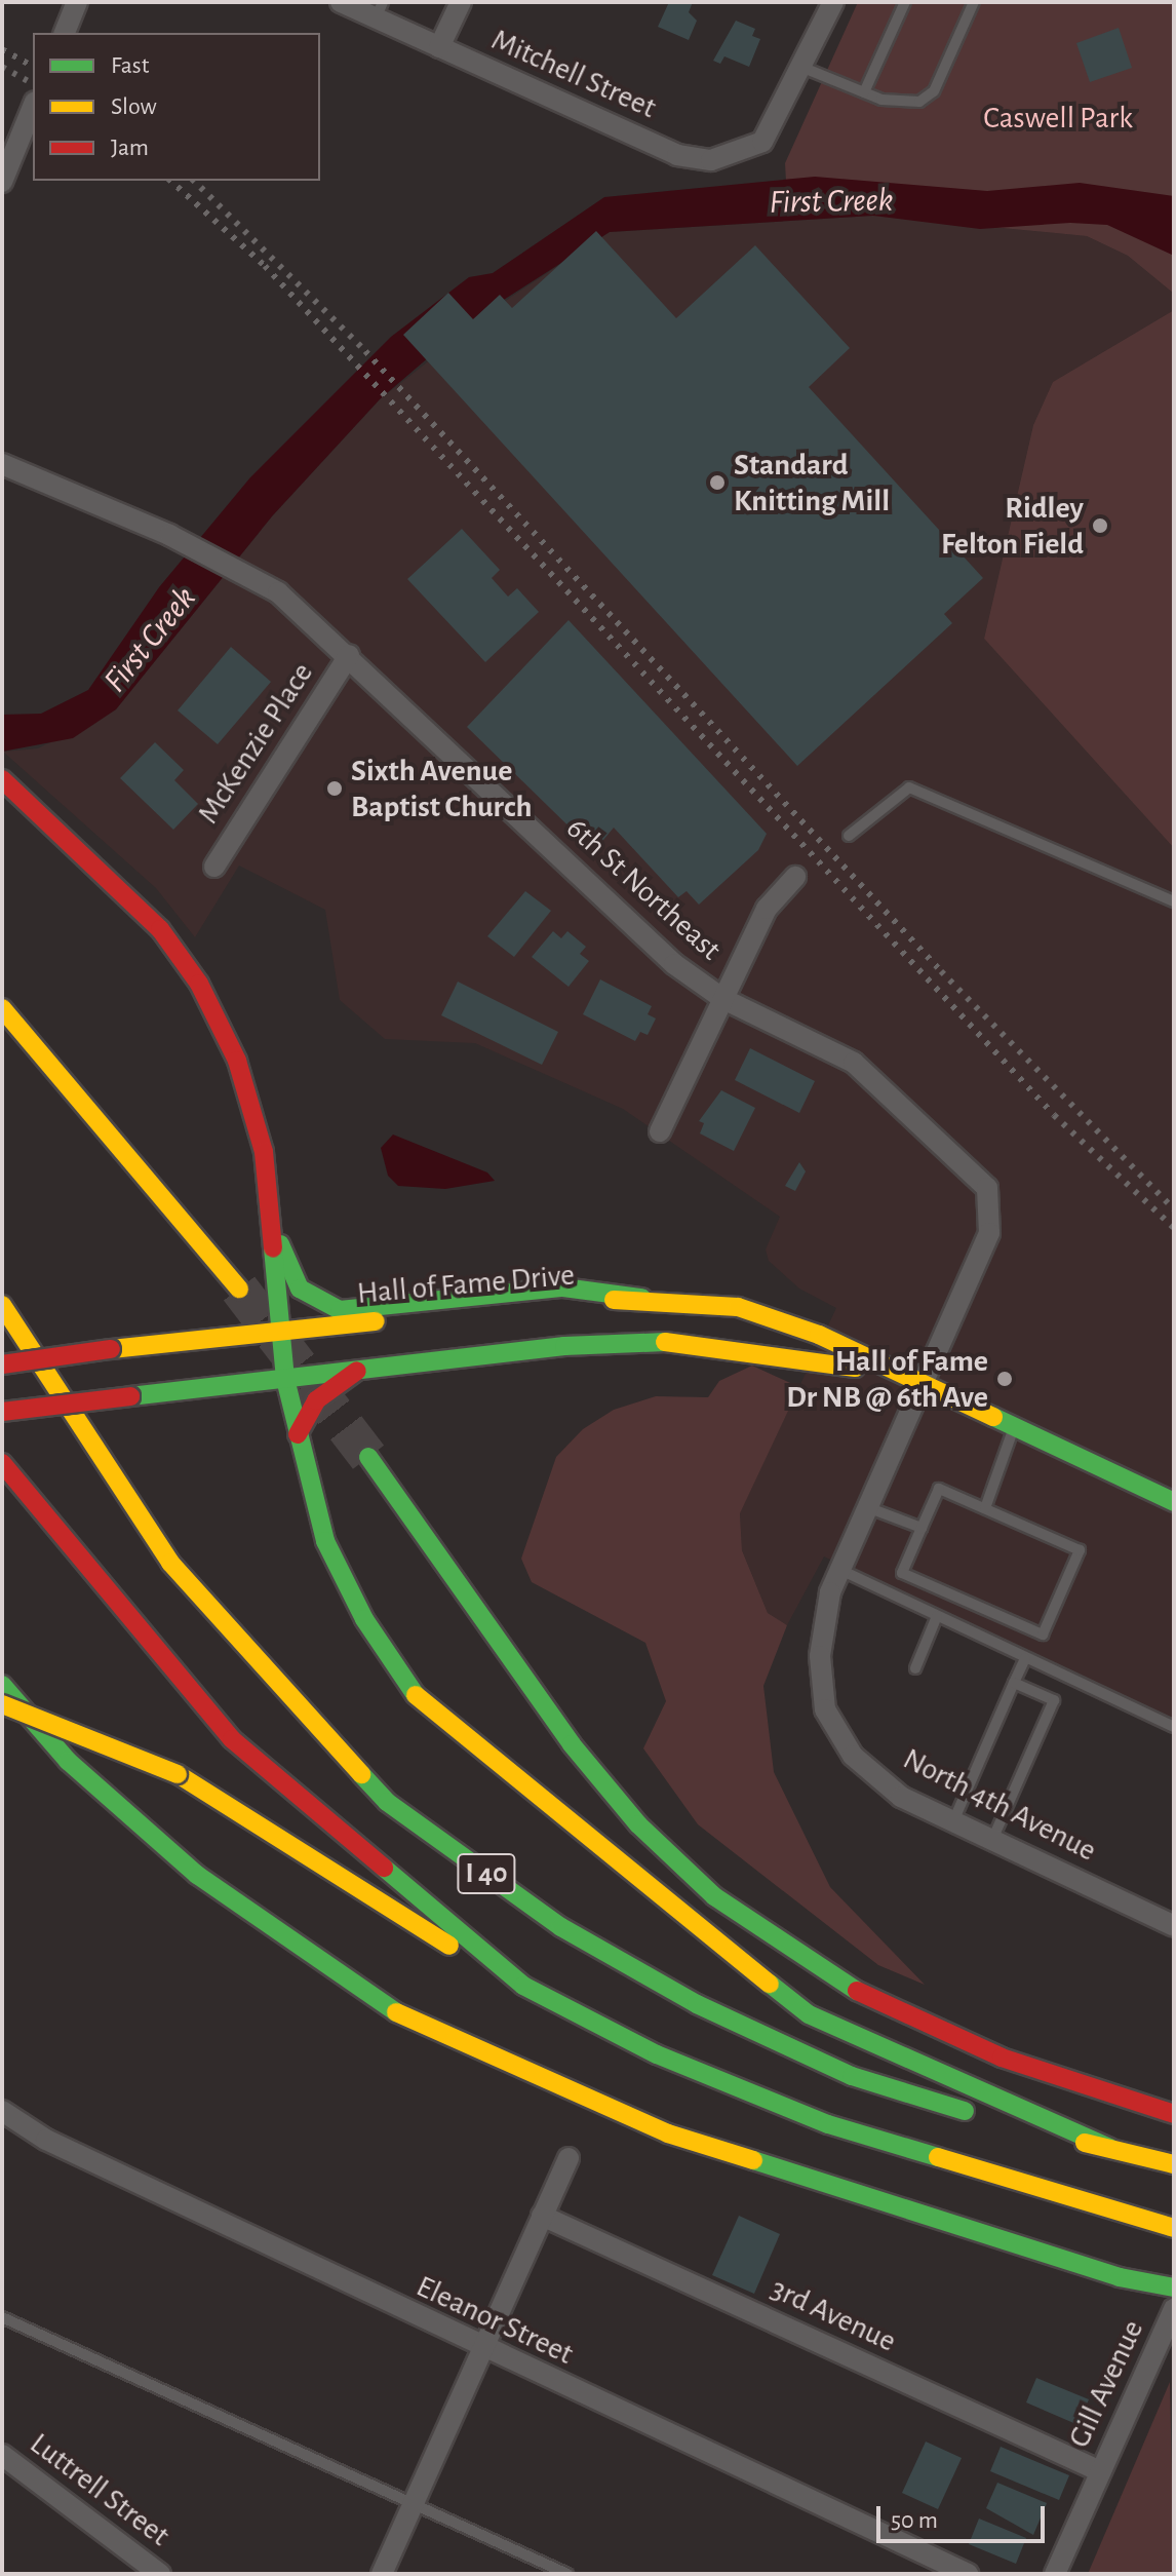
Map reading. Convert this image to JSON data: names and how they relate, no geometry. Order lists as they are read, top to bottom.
{
  "streets": {
    "main road": ["Hall of Fame Drive", "I 40"],
    "street": [
      "Mitchell Street",
      "McKenzie Place",
      "6th St Northeast",
      "North 4th Avenue",
      "3rd Avenue",
      "Eleanor Street",
      "Gill Avenue",
      "Luttrell Street"
    ]
  },
  "crossings": [
    ["McKenzie Place", "6th St Northeast"],
    ["6th St Northeast", "North 4th Avenue"],
    ["Hall of Fame Drive", "North 4th Avenue"],
    ["3rd Avenue", "Gill Avenue"]
  ],
  "water": ["First Creek"],
  "parks": ["Caswell Park"],
  "places": [
    "Standard Knitting Mill",
    "Ridley Felton Field",
    "Sixth Avenue Baptist Church",
    "Hall of Fame Dr NB @ 6th Ave"
  ],
  "legend": ["Fast", "Slow", "Jam"],
  "scale_bar": "50 m"
}
